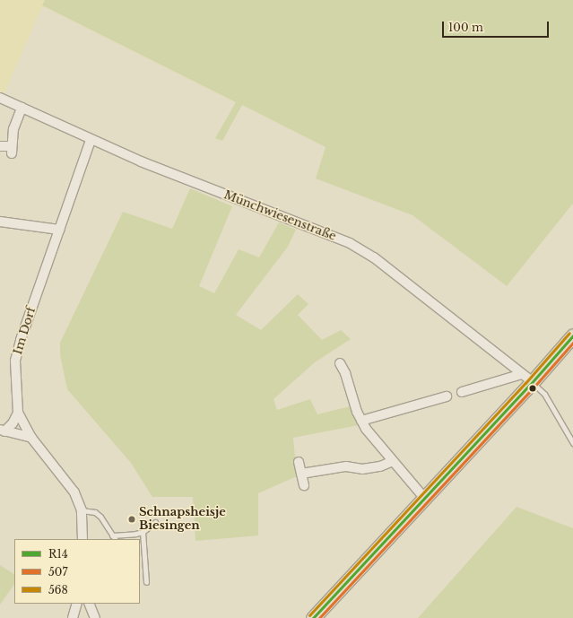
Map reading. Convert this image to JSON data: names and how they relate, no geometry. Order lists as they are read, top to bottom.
{
  "streets": {
    "street": ["Münchwiesenstraße", "Im Dorf"]
  },
  "crossings": [
    ["Münchwiesenstraße", "Im Dorf"]
  ],
  "places": ["Schnapsheisje Biesingen"],
  "lines": ["transit line 568", "transit line R14", "transit line 507"],
  "legend": ["R14", "507", "568"],
  "scale_bar": "100 m"
}
